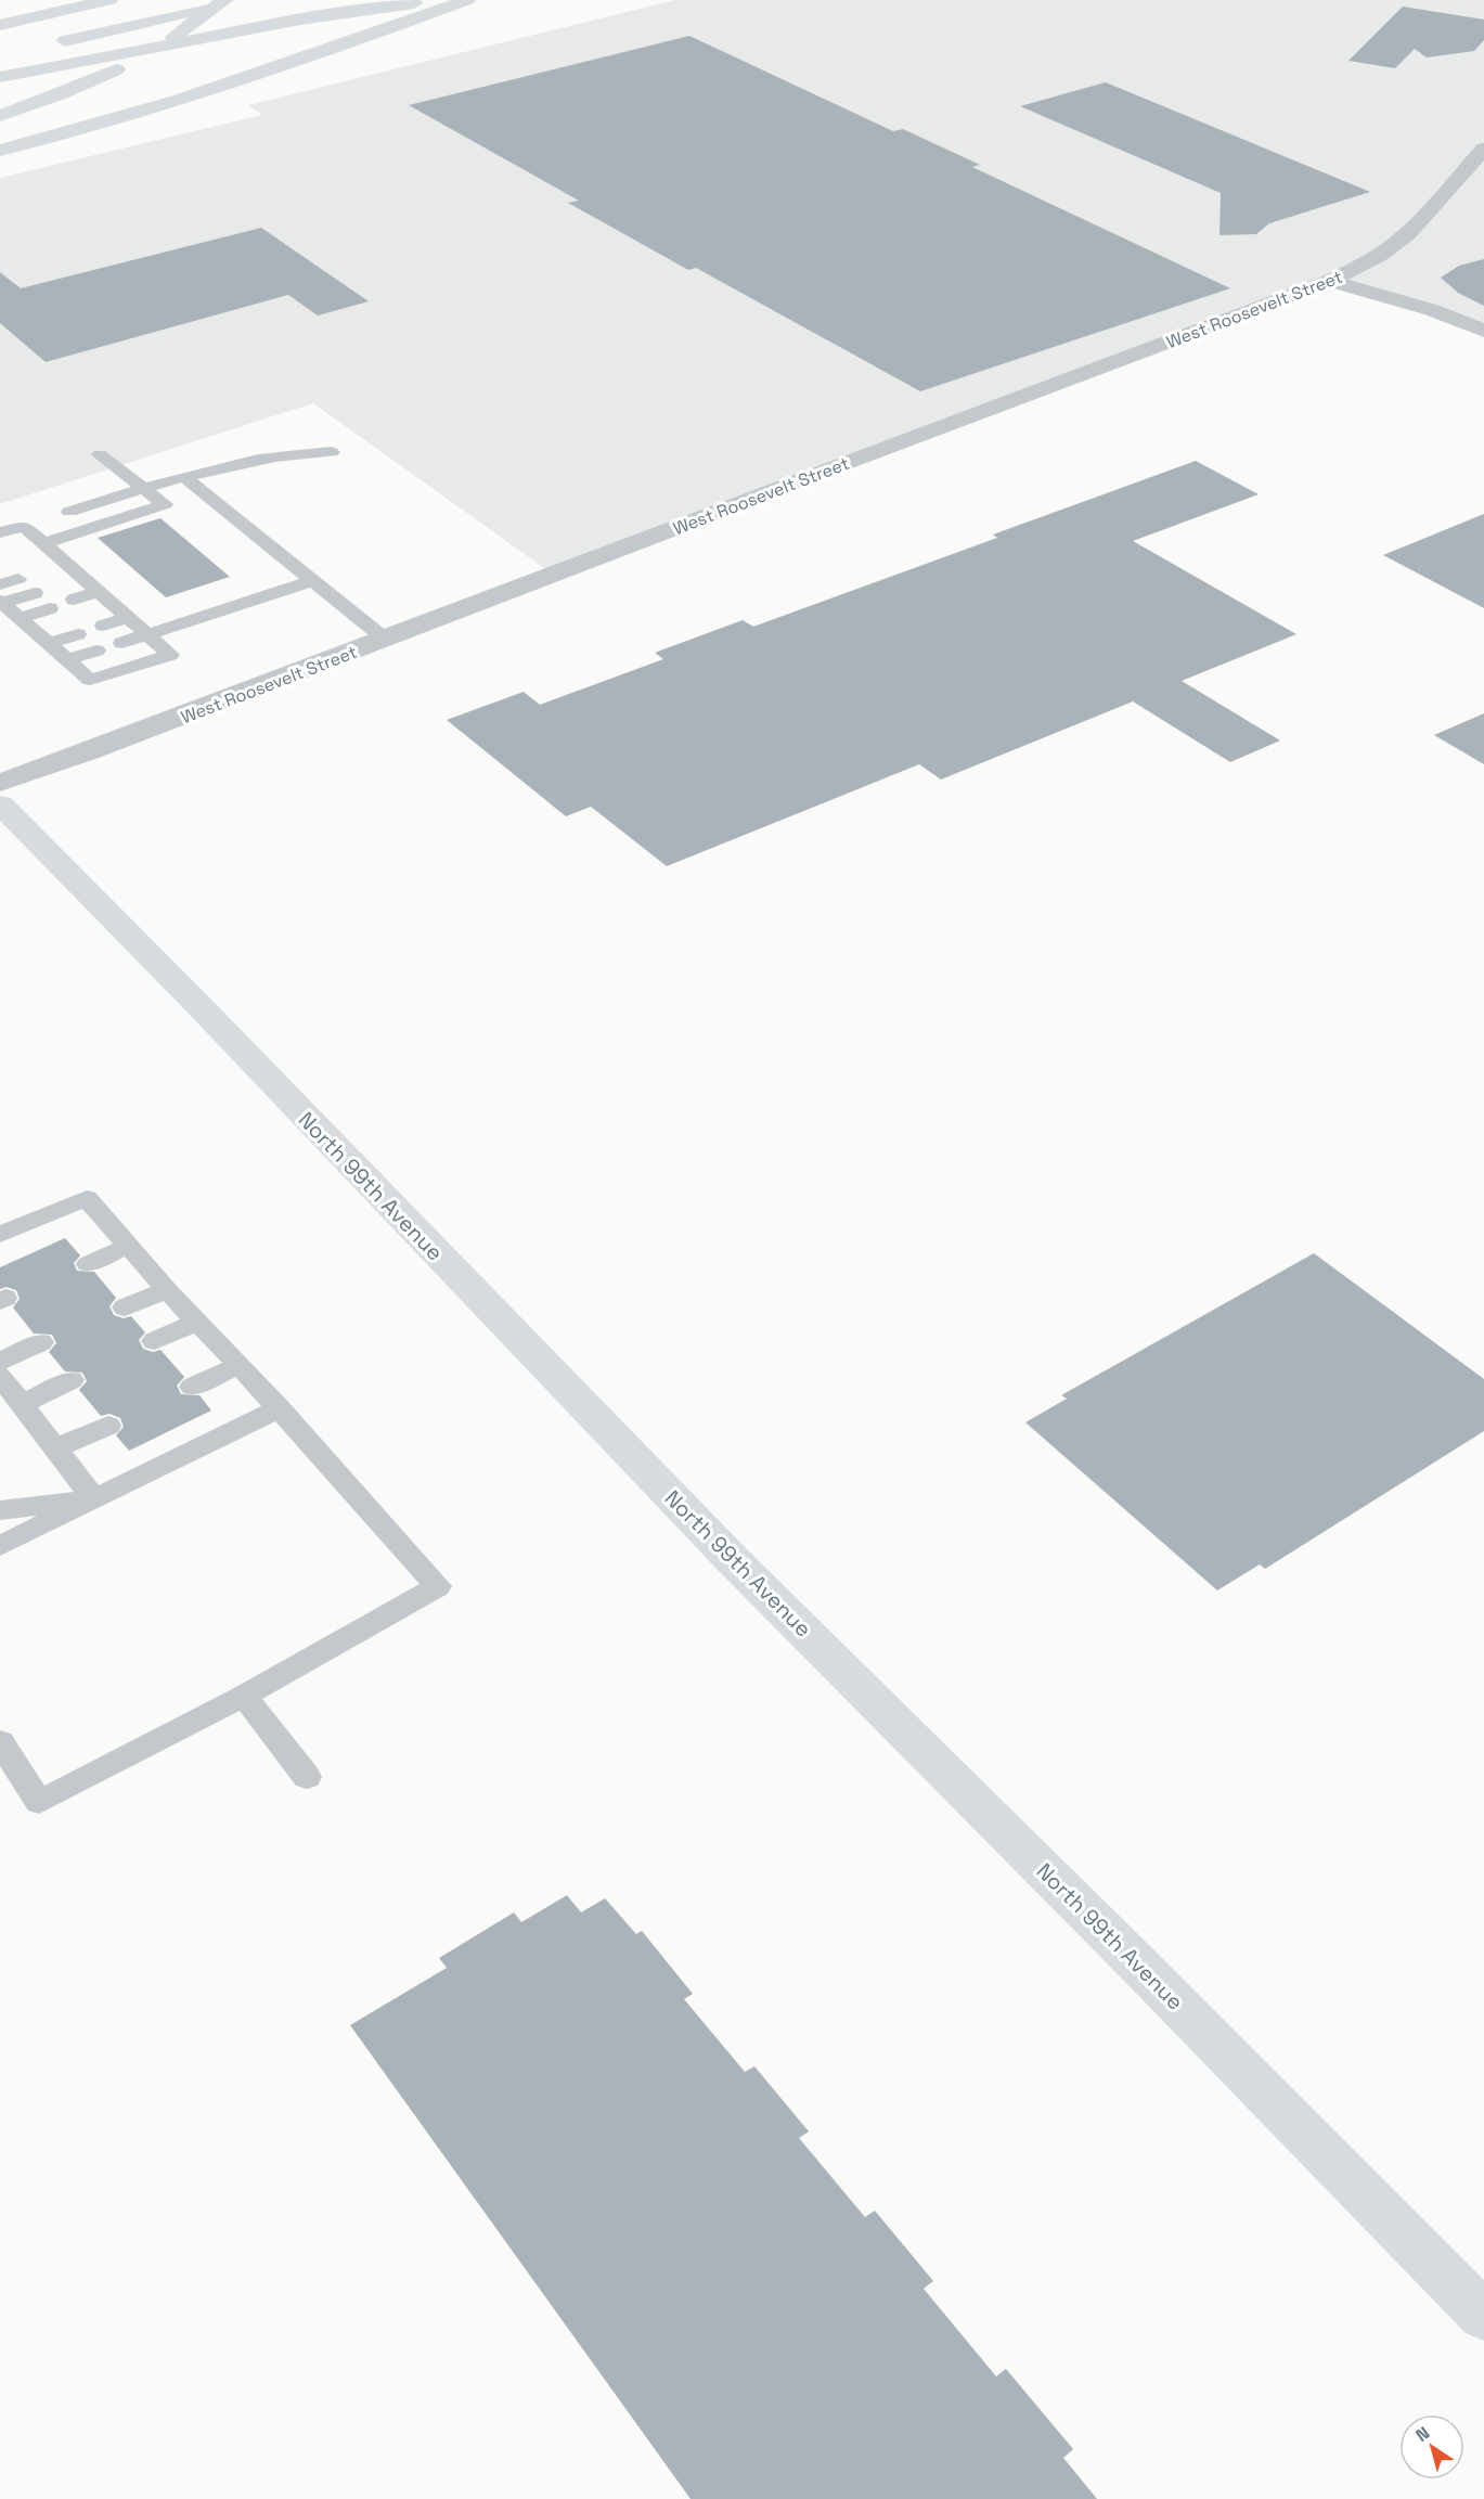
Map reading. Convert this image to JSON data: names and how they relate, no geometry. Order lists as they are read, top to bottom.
{
  "streets": {
    "main road": ["North 99th Avenue"],
    "street": ["West Roosevelt Street"]
  },
  "north": "top left"
}
